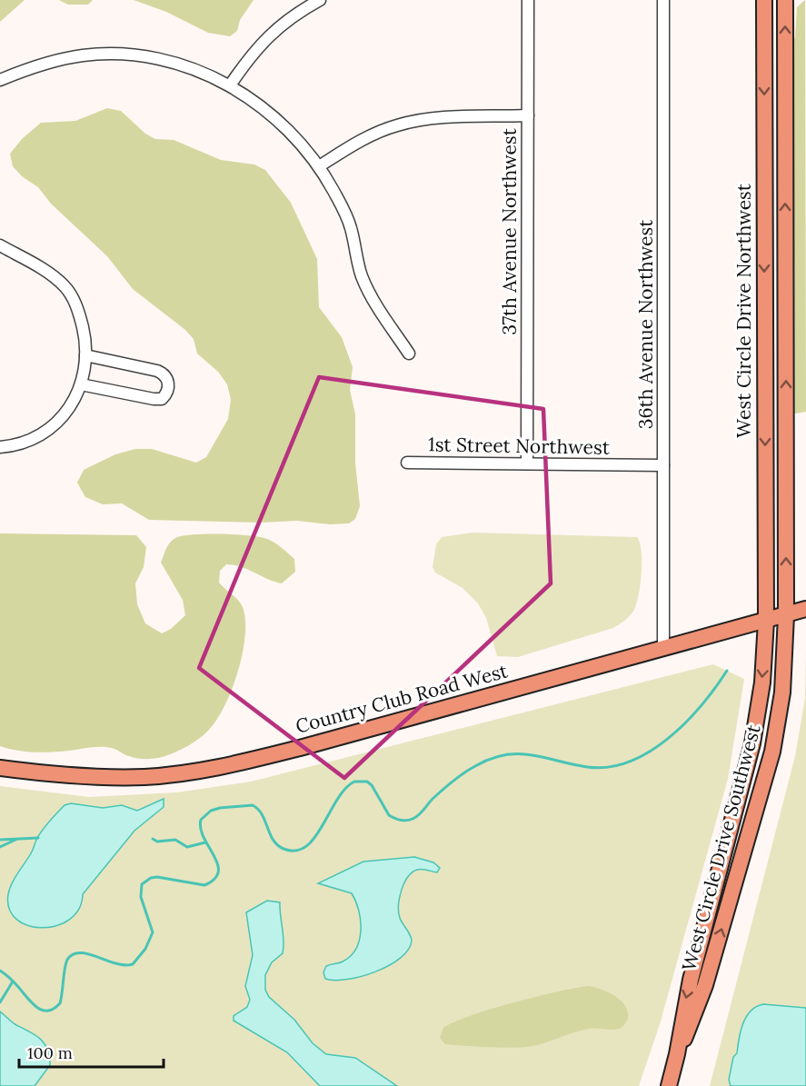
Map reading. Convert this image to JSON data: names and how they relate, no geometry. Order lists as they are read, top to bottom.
{
  "streets": {
    "main road": ["West Circle Drive Northwest", "Country Club Road West", "West Circle Drive Southwest"],
    "street": ["37th Avenue Northwest", "36th Avenue Northwest", "1st Street Northwest"]
  },
  "crossings": [
    ["37th Avenue Northwest", "1st Street Northwest"],
    ["West Circle Drive Northwest", "Country Club Road West"],
    ["West Circle Drive Northwest", "West Circle Drive Southwest"],
    ["36th Avenue Northwest", "1st Street Northwest"],
    ["36th Avenue Northwest", "Country Club Road West"],
    ["Country Club Road West", "West Circle Drive Southwest"]
  ],
  "scale_bar": "100 m"
}
